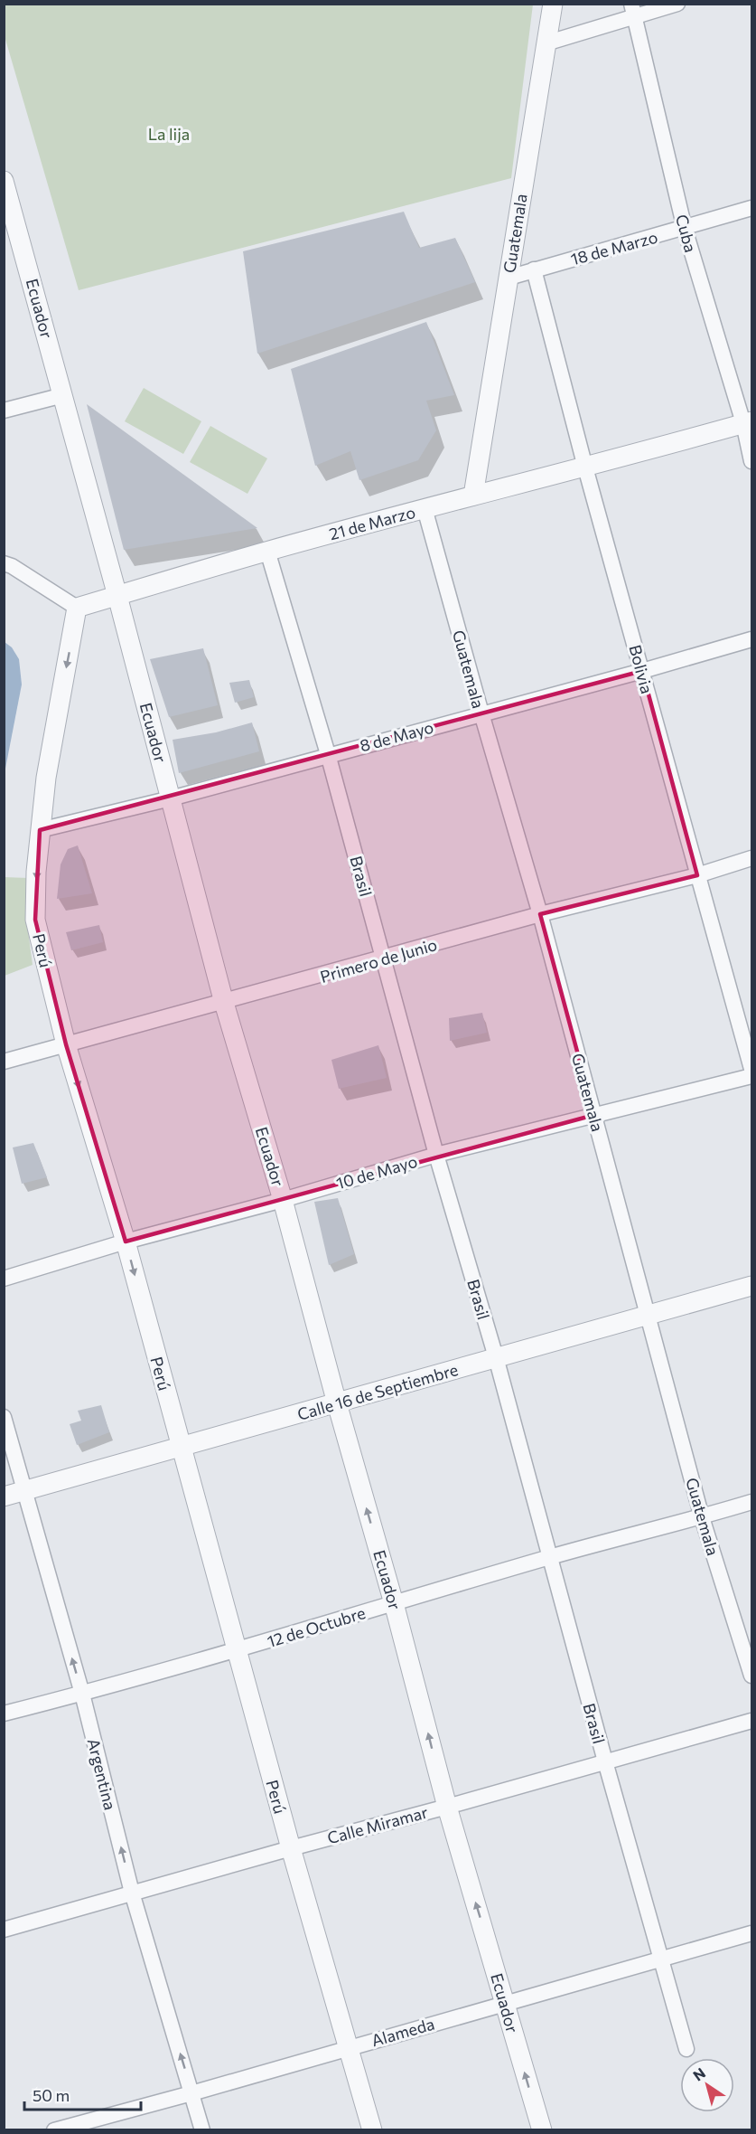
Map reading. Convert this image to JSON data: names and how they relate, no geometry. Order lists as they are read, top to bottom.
{
  "streets": {
    "street": [
      "Guatemala",
      "Cuba",
      "18 de Marzo",
      "Ecuador",
      "21 de Marzo",
      "Bolivia",
      "8 de Mayo",
      "Brasil",
      "Perú",
      "Primero de Junio",
      "10 de Mayo",
      "Calle 16 de Septiembre",
      "12 de Octubre",
      "Argentina",
      "Calle Miramar",
      "Alameda"
    ]
  },
  "crossings": [
    ["Guatemala", "18 de Marzo"],
    ["Guatemala", "21 de Marzo"],
    ["Guatemala", "8 de Mayo"],
    ["Guatemala", "Primero de Junio"],
    ["Guatemala", "10 de Mayo"],
    ["Guatemala", "Calle 16 de Septiembre"],
    ["Guatemala", "12 de Octubre"],
    ["Cuba", "18 de Marzo"],
    ["Cuba", "21 de Marzo"],
    ["18 de Marzo", "Bolivia"],
    ["Ecuador", "21 de Marzo"],
    ["Ecuador", "8 de Mayo"],
    ["Ecuador", "Primero de Junio"],
    ["Ecuador", "10 de Mayo"],
    ["Ecuador", "Calle 16 de Septiembre"],
    ["Ecuador", "12 de Octubre"],
    ["Ecuador", "Calle Miramar"],
    ["Ecuador", "Alameda"],
    ["21 de Marzo", "Bolivia"],
    ["21 de Marzo", "Brasil"],
    ["21 de Marzo", "Perú"],
    ["Bolivia", "8 de Mayo"],
    ["Bolivia", "Primero de Junio"],
    ["8 de Mayo", "Brasil"],
    ["8 de Mayo", "Perú"],
    ["Brasil", "Primero de Junio"],
    ["Brasil", "10 de Mayo"],
    ["Brasil", "Calle 16 de Septiembre"],
    ["Brasil", "12 de Octubre"],
    ["Brasil", "Calle Miramar"],
    ["Brasil", "Alameda"],
    ["Perú", "Primero de Junio"],
    ["Perú", "10 de Mayo"],
    ["Perú", "Calle 16 de Septiembre"],
    ["Perú", "12 de Octubre"],
    ["Perú", "Calle Miramar"],
    ["Perú", "Alameda"],
    ["Calle 16 de Septiembre", "Argentina"],
    ["12 de Octubre", "Argentina"],
    ["Argentina", "Calle Miramar"],
    ["Argentina", "Alameda"]
  ],
  "one_way": ["Ecuador", "Perú", "Argentina"],
  "parks": ["La lija"],
  "scale_bar": "50 m",
  "north": "top left"
}
